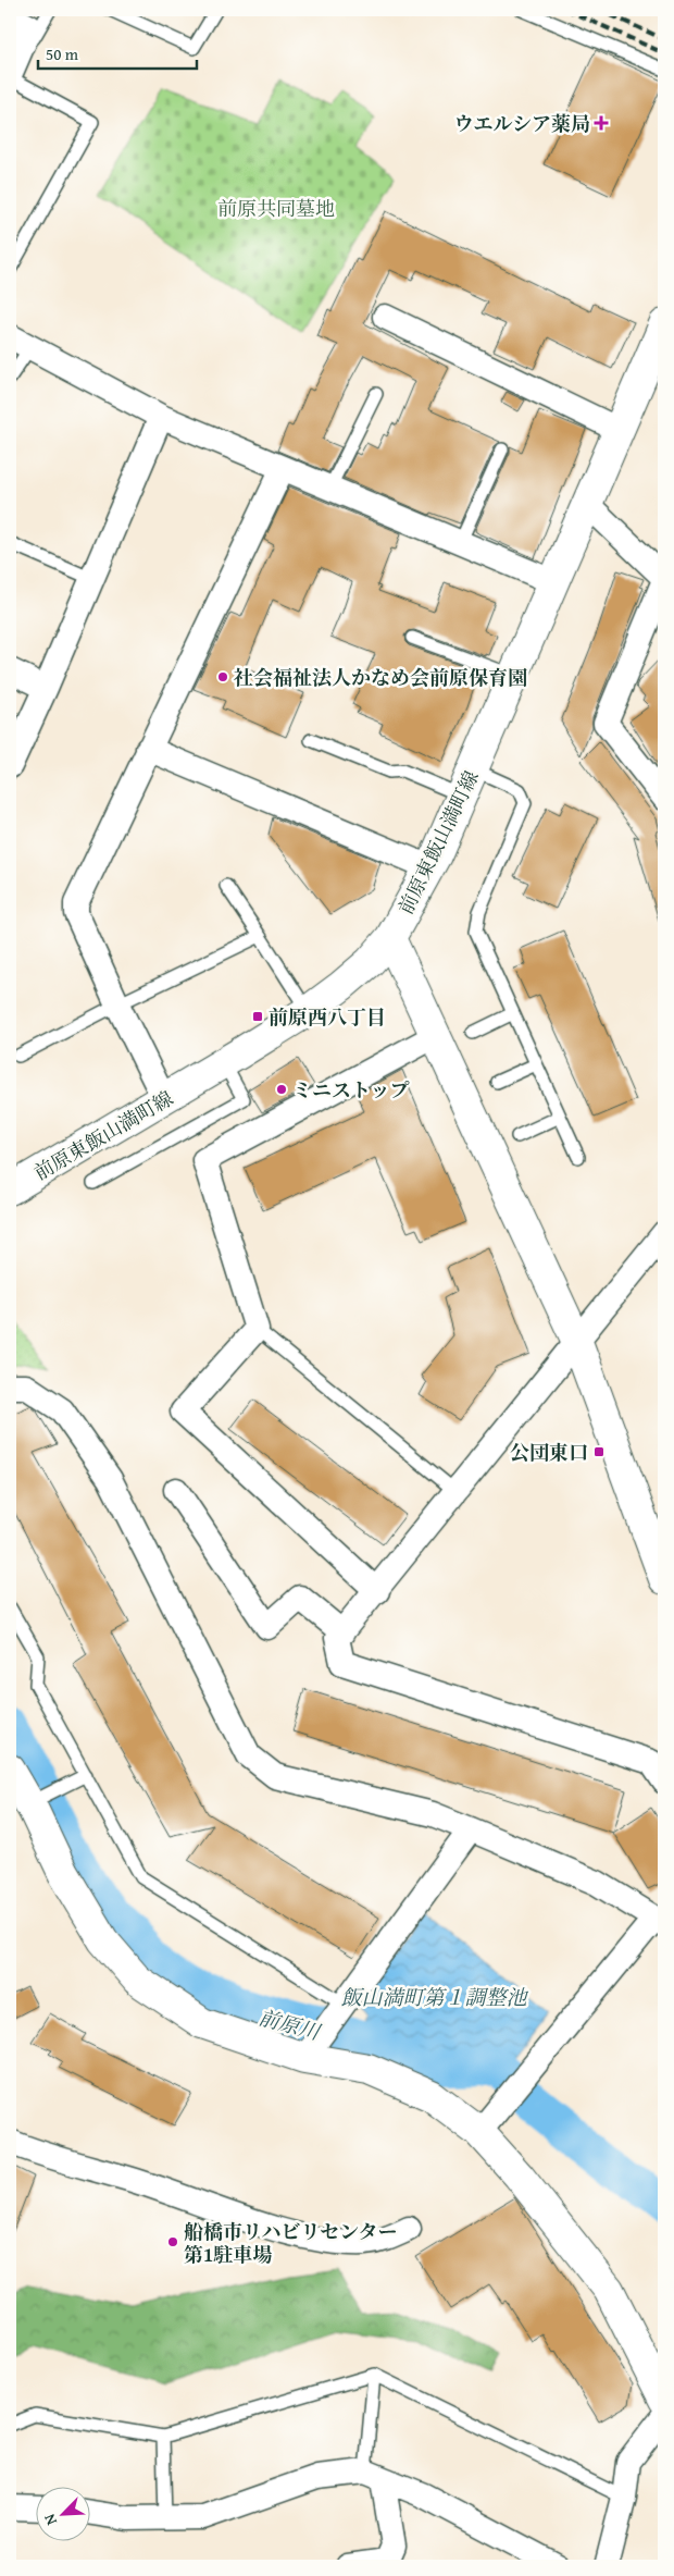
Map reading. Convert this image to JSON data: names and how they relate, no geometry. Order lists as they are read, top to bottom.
{
  "streets": {
    "street": ["前原東飯山満町線"]
  },
  "water": ["飯山満町第１調整池", "前原川"],
  "parks": ["前原共同墓地"],
  "places": {
    "health": ["ウエルシア薬局"],
    "other": ["社会福祉法人かなめ会前原保育園", "ミニストップ", "船橋市リハビリセンター 第1駐車場"],
    "transit": ["前原西八丁目", "公団東口"]
  },
  "scale_bar": "50 m",
  "north": "bottom left"
}
